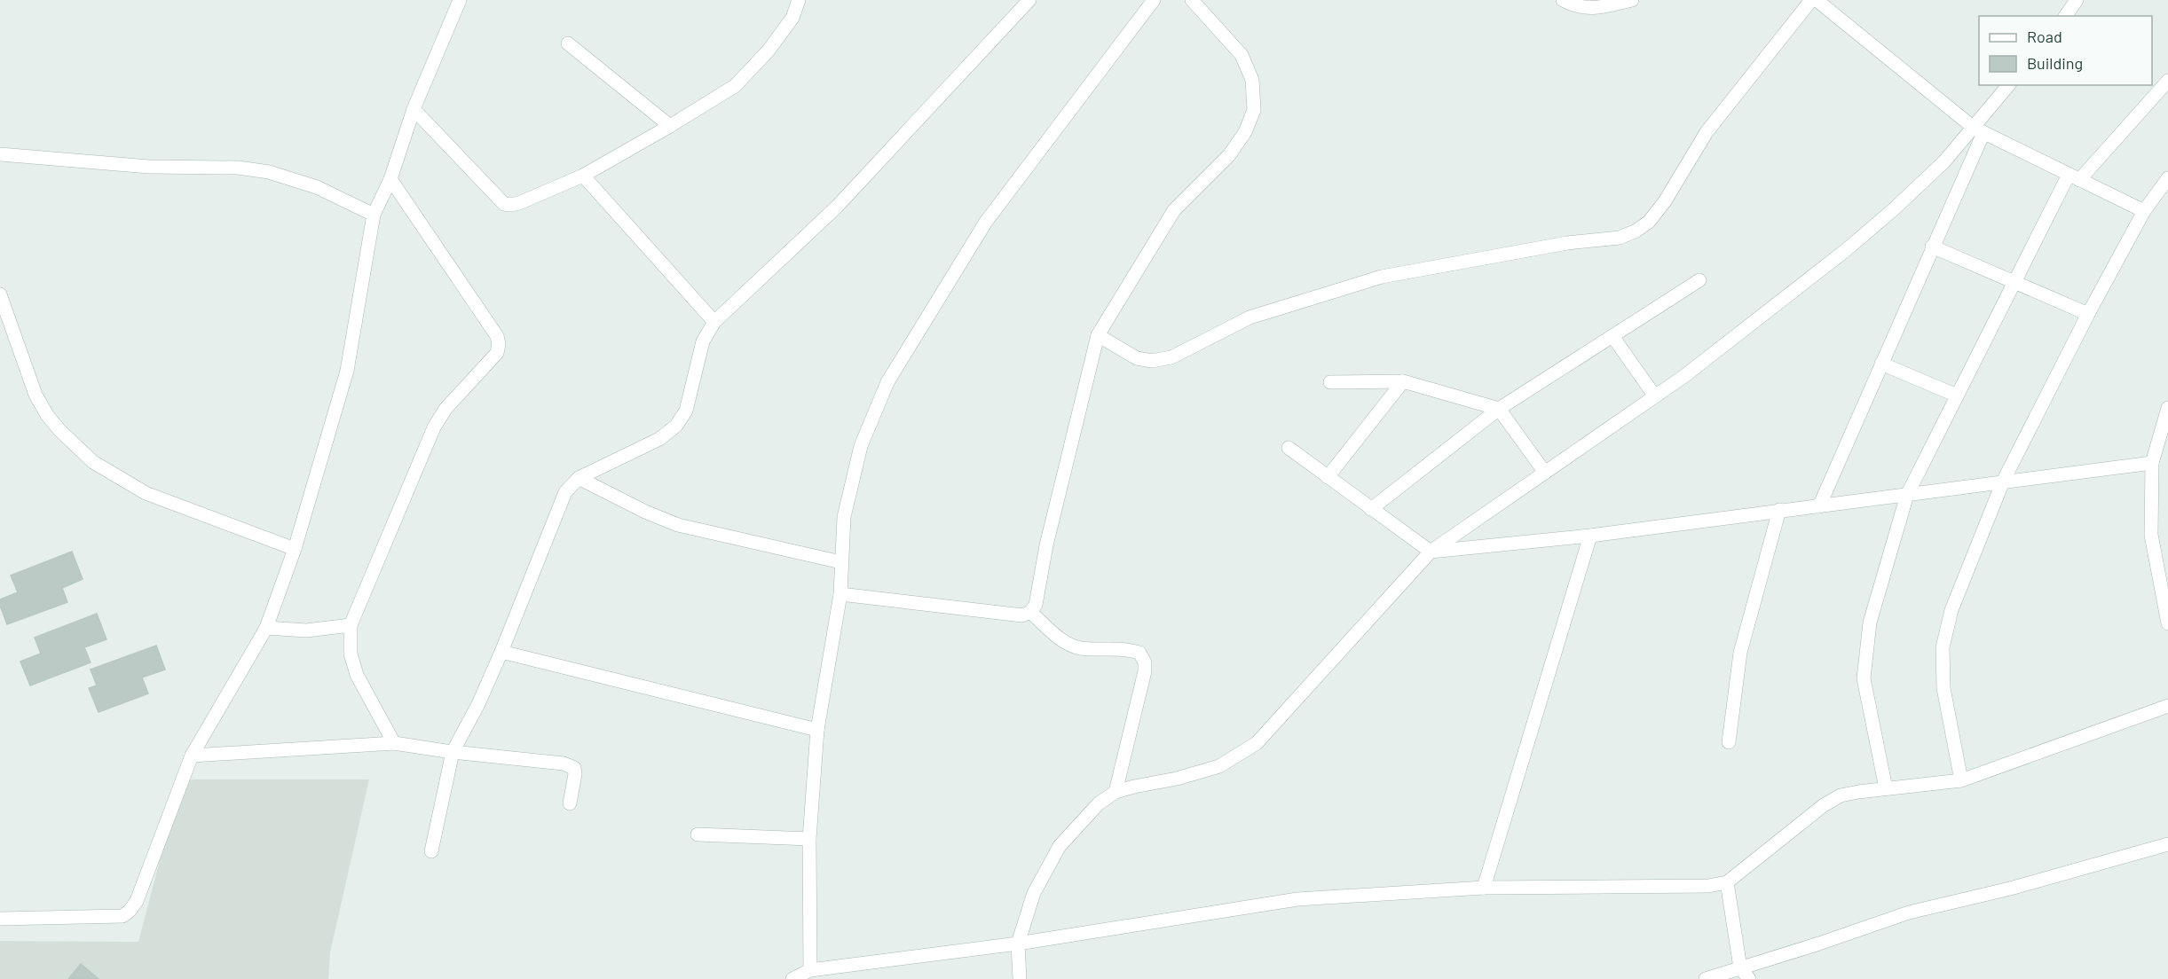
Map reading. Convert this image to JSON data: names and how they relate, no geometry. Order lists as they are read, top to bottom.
{
  "legend": ["Road", "Building"]
}
